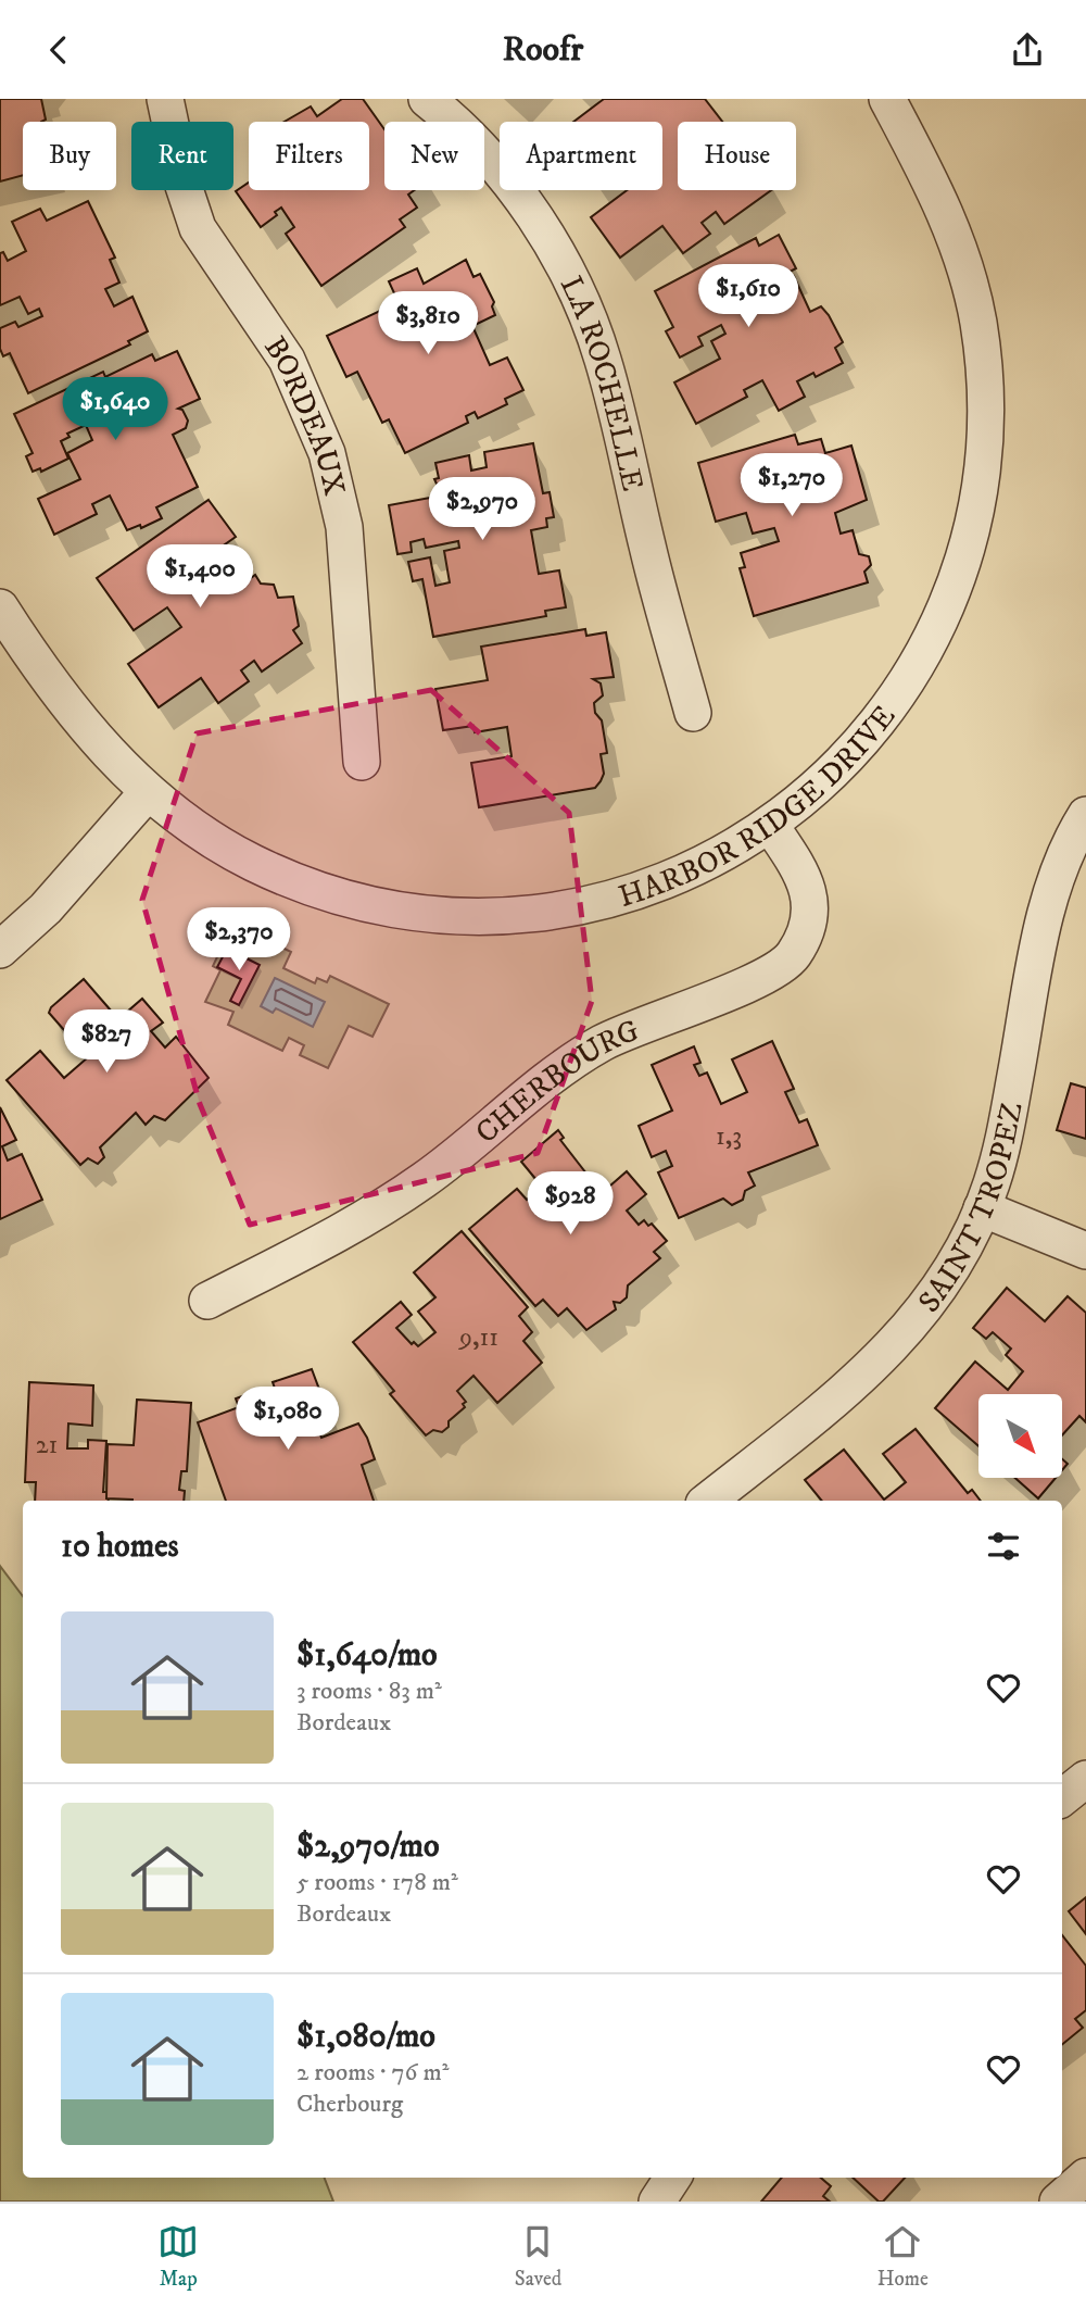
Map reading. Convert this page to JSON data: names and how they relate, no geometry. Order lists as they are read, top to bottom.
{
  "streets": {
    "street": [
      "LA ROCHELLE",
      "BORDEAUX",
      "HARBOR RIDGE DRIVE",
      "CHERBOURG",
      "SAINT TROPEZ"
    ]
  },
  "crossings": [
    ["HARBOR RIDGE DRIVE", "CHERBOURG"]
  ],
  "house_numbers": ["1,3", "9,11", "21"],
  "north": "bottom right",
  "page": {
    "header": "Roofr",
    "chip": [
      "Buy",
      "Rent",
      "Filters",
      "New",
      "Apartment",
      "House"
    ],
    "price": [
      "$1,610",
      "$3,810",
      "$1,640",
      "$1,270",
      "$2,970",
      "$1,400",
      "$2,370",
      "$827",
      "$928",
      "$1,080"
    ],
    "heading": "10 homes",
    "list": [
      {
        "name": "$1,640/mo",
        "note": "3 rooms · 83 m² · Bordeaux"
      },
      {
        "name": "$2,970/mo",
        "note": "5 rooms · 178 m² · Bordeaux"
      },
      {
        "name": "$1,080/mo",
        "note": "2 rooms · 76 m² · Cherbourg"
      }
    ],
    "tabs": ["Map", "Saved", "Home"]
  }
}
